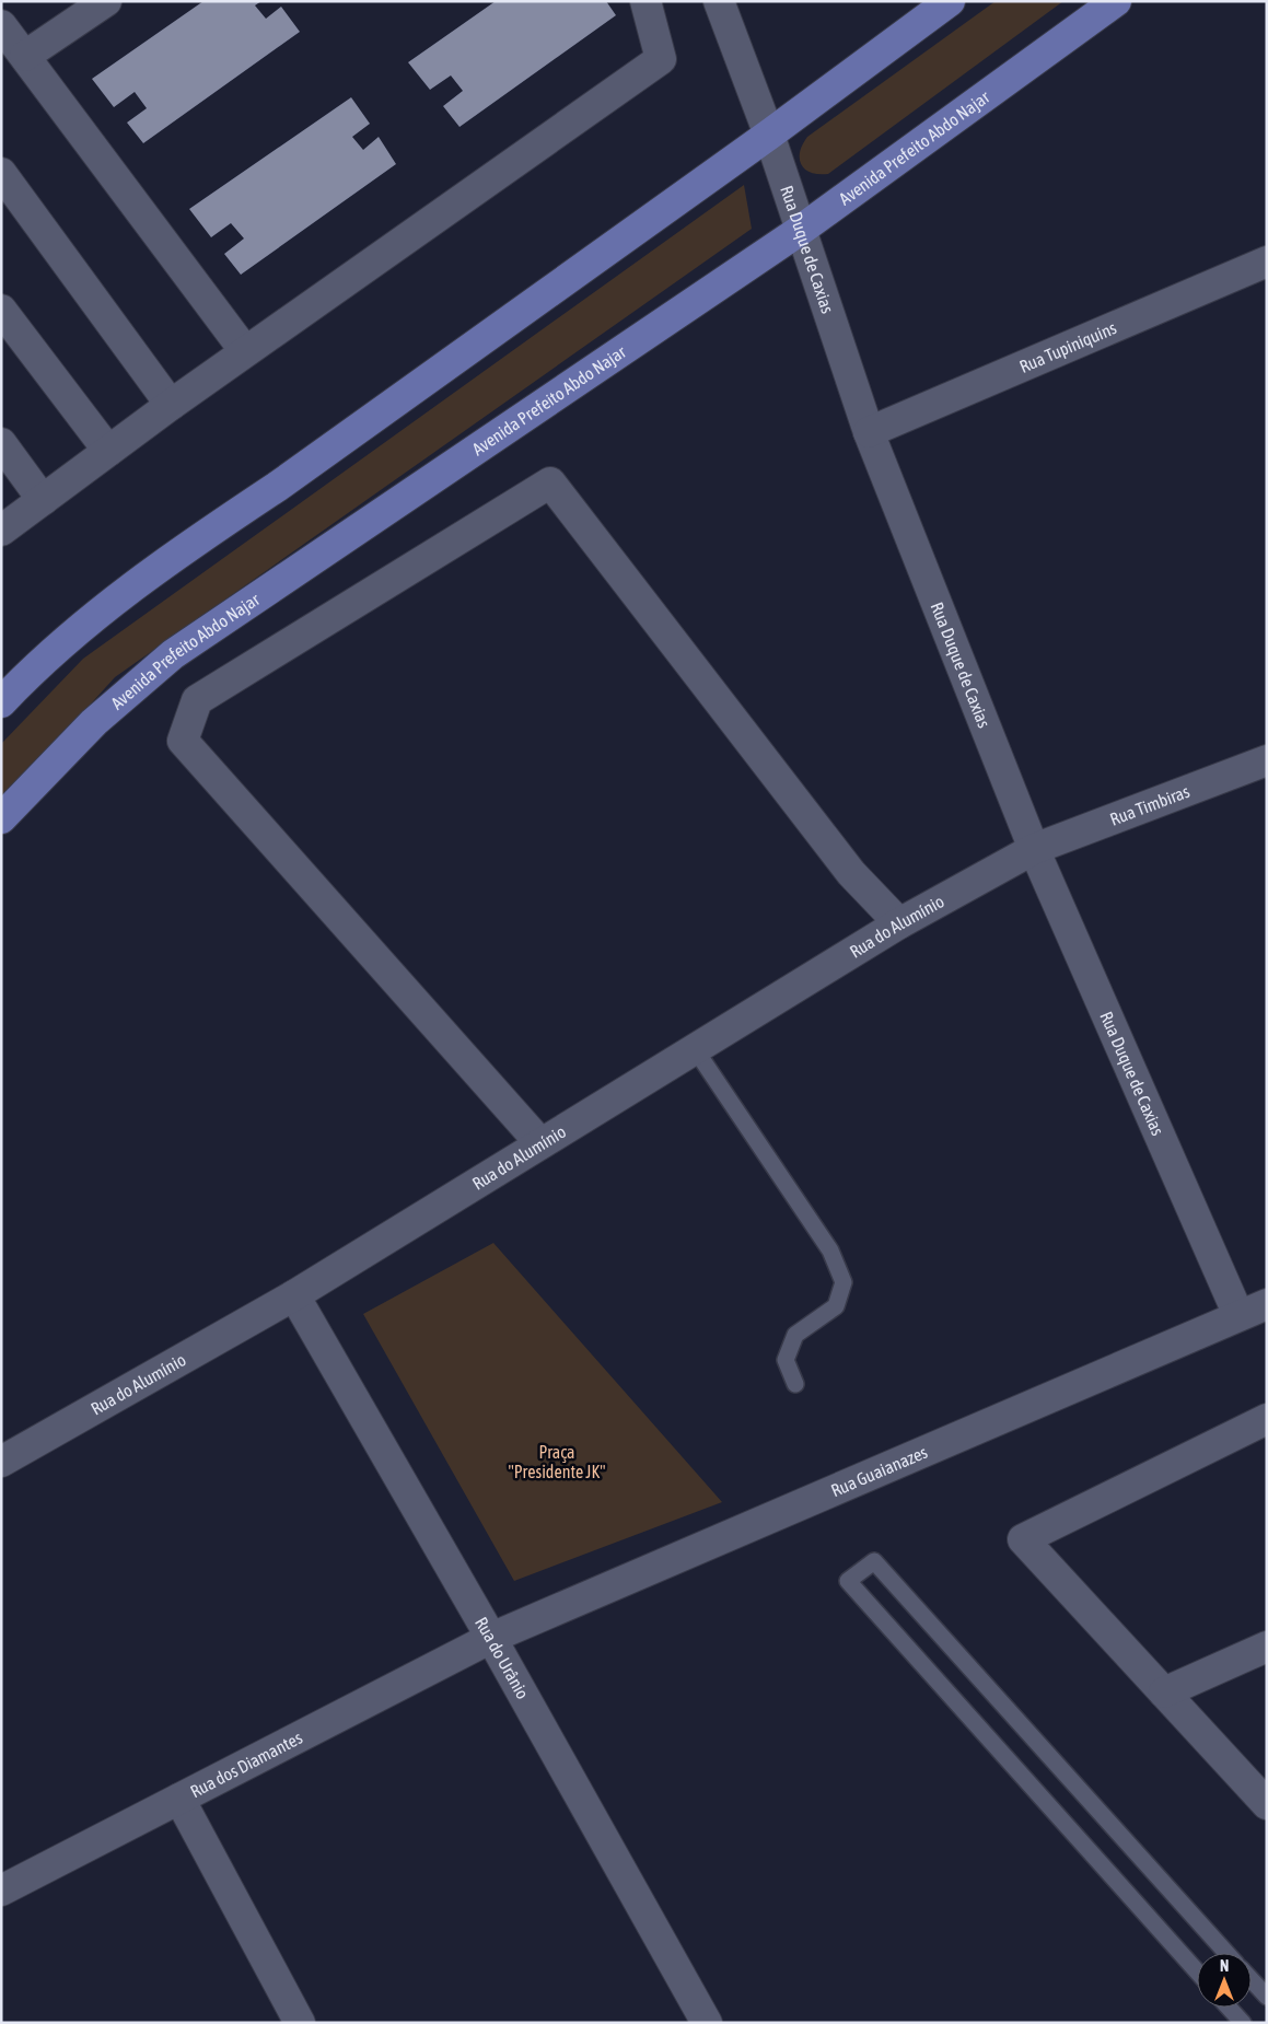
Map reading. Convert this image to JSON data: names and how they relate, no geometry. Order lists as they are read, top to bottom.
{
  "streets": {
    "main road": ["Avenida Prefeito Abdo Najar"],
    "street": [
      "Rua Duque de Caxias",
      "Rua Tupiniquins",
      "Rua Timbiras",
      "Rua do Alumínio",
      "Rua Guaianazes",
      "Rua do Urânio",
      "Rua dos Diamantes"
    ]
  },
  "crossings": [
    ["Avenida Prefeito Abdo Najar", "Rua Duque de Caxias"],
    ["Rua Duque de Caxias", "Rua Tupiniquins"],
    ["Rua Duque de Caxias", "Rua Timbiras"],
    ["Rua Duque de Caxias", "Rua do Alumínio"],
    ["Rua Duque de Caxias", "Rua Guaianazes"],
    ["Rua Timbiras", "Rua do Alumínio"],
    ["Rua do Alumínio", "Rua do Urânio"],
    ["Rua Guaianazes", "Rua do Urânio"],
    ["Rua Guaianazes", "Rua dos Diamantes"],
    ["Rua do Urânio", "Rua dos Diamantes"]
  ],
  "parks": ["Praça \"Presidente JK\""],
  "north": "top"
}
